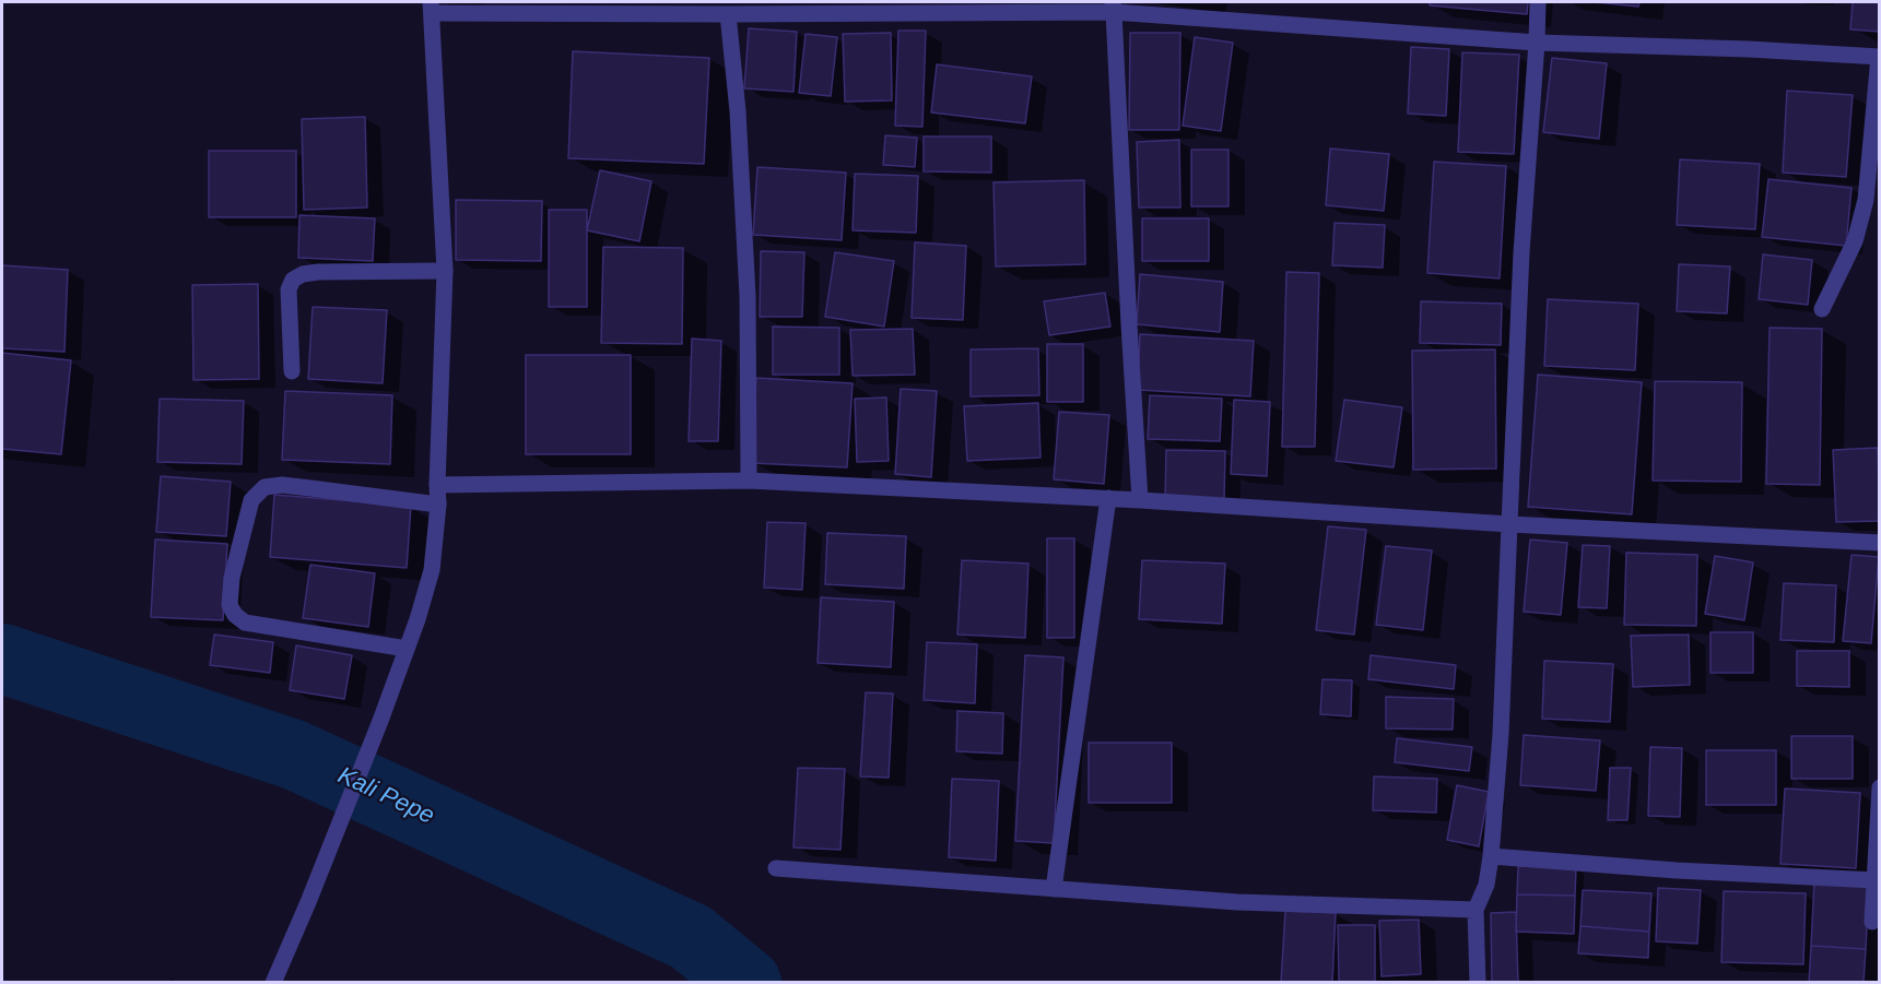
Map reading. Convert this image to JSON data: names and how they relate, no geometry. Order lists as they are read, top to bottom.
{
  "water": ["Kali Pepe"]
}
